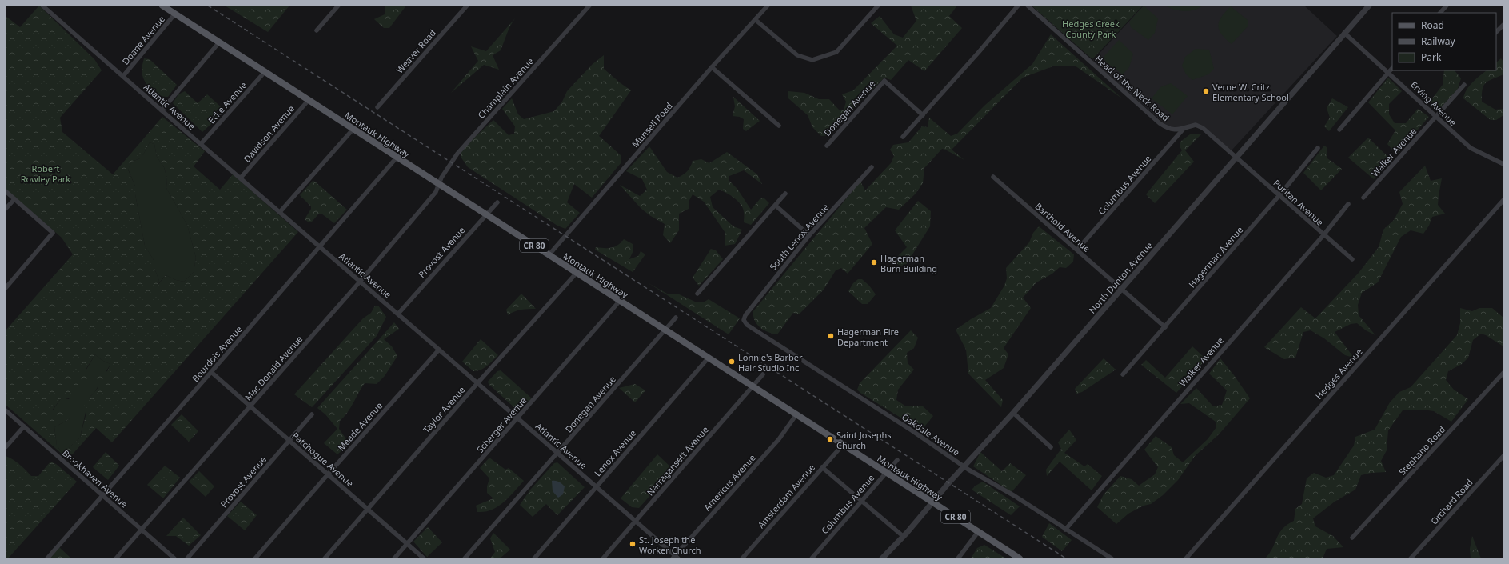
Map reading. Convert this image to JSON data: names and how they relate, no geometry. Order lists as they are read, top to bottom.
{
  "streets": {
    "main road": ["Montauk Highway", "CR 80"],
    "street": [
      "Doane Avenue",
      "Weaver Road",
      "Champlain Avenue",
      "Head of the Neck Road",
      "Ecke Avenue",
      "Erving Avenue",
      "Atlantic Avenue",
      "Donegan Avenue",
      "Munsell Road",
      "Davidson Avenue",
      "Walker Avenue",
      "Columbus Avenue",
      "Puritan Avenue",
      "Barthold Avenue",
      "South Lenox Avenue",
      "Provost Avenue",
      "Hagerman Avenue",
      "North Dunton Avenue",
      "Bourdois Avenue",
      "Mac Donald Avenue",
      "Hedges Avenue",
      "Taylor Avenue",
      "Scherger Avenue",
      "Meade Avenue",
      "Oakdale Avenue",
      "Stephano Road",
      "Lenox Avenue",
      "Patchogue Avenue",
      "Narragansett Avenue",
      "Brookhaven Avenue",
      "Americus Avenue",
      "Amsterdam Avenue",
      "Orchard Road"
    ]
  },
  "crossings": [
    ["Doane Avenue", "Atlantic Avenue"],
    ["Doane Avenue", "Montauk Highway"],
    ["Champlain Avenue", "Montauk Highway"],
    ["Champlain Avenue", "Mac Donald Avenue"],
    ["Head of the Neck Road", "Columbus Avenue"],
    ["Head of the Neck Road", "Puritan Avenue"],
    ["Head of the Neck Road", "North Dunton Avenue"],
    ["Ecke Avenue", "Atlantic Avenue"],
    ["Ecke Avenue", "Montauk Highway"],
    ["Erving Avenue", "Walker Avenue"],
    ["Erving Avenue", "North Dunton Avenue"],
    ["Atlantic Avenue", "Donegan Avenue"],
    ["Atlantic Avenue", "Davidson Avenue"],
    ["Atlantic Avenue", "Provost Avenue"],
    ["Atlantic Avenue", "Bourdois Avenue"],
    ["Atlantic Avenue", "Mac Donald Avenue"],
    ["Atlantic Avenue", "Taylor Avenue"],
    ["Atlantic Avenue", "Scherger Avenue"],
    ["Atlantic Avenue", "Meade Avenue"],
    ["Atlantic Avenue", "Lenox Avenue"],
    ["Atlantic Avenue", "Narragansett Avenue"],
    ["Atlantic Avenue", "Americus Avenue"],
    ["Donegan Avenue", "Montauk Highway"],
    ["Munsell Road", "Montauk Highway"],
    ["Davidson Avenue", "Montauk Highway"],
    ["Montauk Highway", "Columbus Avenue"],
    ["Montauk Highway", "Provost Avenue"],
    ["Montauk Highway", "North Dunton Avenue"],
    ["Montauk Highway", "Bourdois Avenue"],
    ["Montauk Highway", "Mac Donald Avenue"],
    ["Montauk Highway", "Taylor Avenue"],
    ["Montauk Highway", "Scherger Avenue"],
    ["Montauk Highway", "Lenox Avenue"],
    ["Montauk Highway", "Narragansett Avenue"],
    ["Montauk Highway", "Americus Avenue"],
    ["Montauk Highway", "Amsterdam Avenue"],
    ["Walker Avenue", "Puritan Avenue"],
    ["Walker Avenue", "Oakdale Avenue"],
    ["Columbus Avenue", "Barthold Avenue"],
    ["Puritan Avenue", "Hagerman Avenue"],
    ["Puritan Avenue", "North Dunton Avenue"],
    ["Barthold Avenue", "Hagerman Avenue"],
    ["Barthold Avenue", "North Dunton Avenue"],
    ["South Lenox Avenue", "Oakdale Avenue"],
    ["Provost Avenue", "Patchogue Avenue"],
    ["North Dunton Avenue", "Oakdale Avenue"],
    ["Bourdois Avenue", "Patchogue Avenue"],
    ["Bourdois Avenue", "Brookhaven Avenue"],
    ["Mac Donald Avenue", "Patchogue Avenue"],
    ["Mac Donald Avenue", "Brookhaven Avenue"],
    ["Taylor Avenue", "Patchogue Avenue"],
    ["Scherger Avenue", "Patchogue Avenue"],
    ["Meade Avenue", "Patchogue Avenue"]
  ],
  "parks": ["Hedges Creek County Park", "Robert Rowley Park"],
  "places": [
    "Verne W. Critz Elementary School",
    "Hagerman Burn Building",
    "Hagerman Fire Department",
    "Lonnie's Barber Hair Studio Inc",
    "Saint Josephs Church",
    "St. Joseph the Worker Church"
  ],
  "legend": ["Road", "Railway", "Park"]
}
